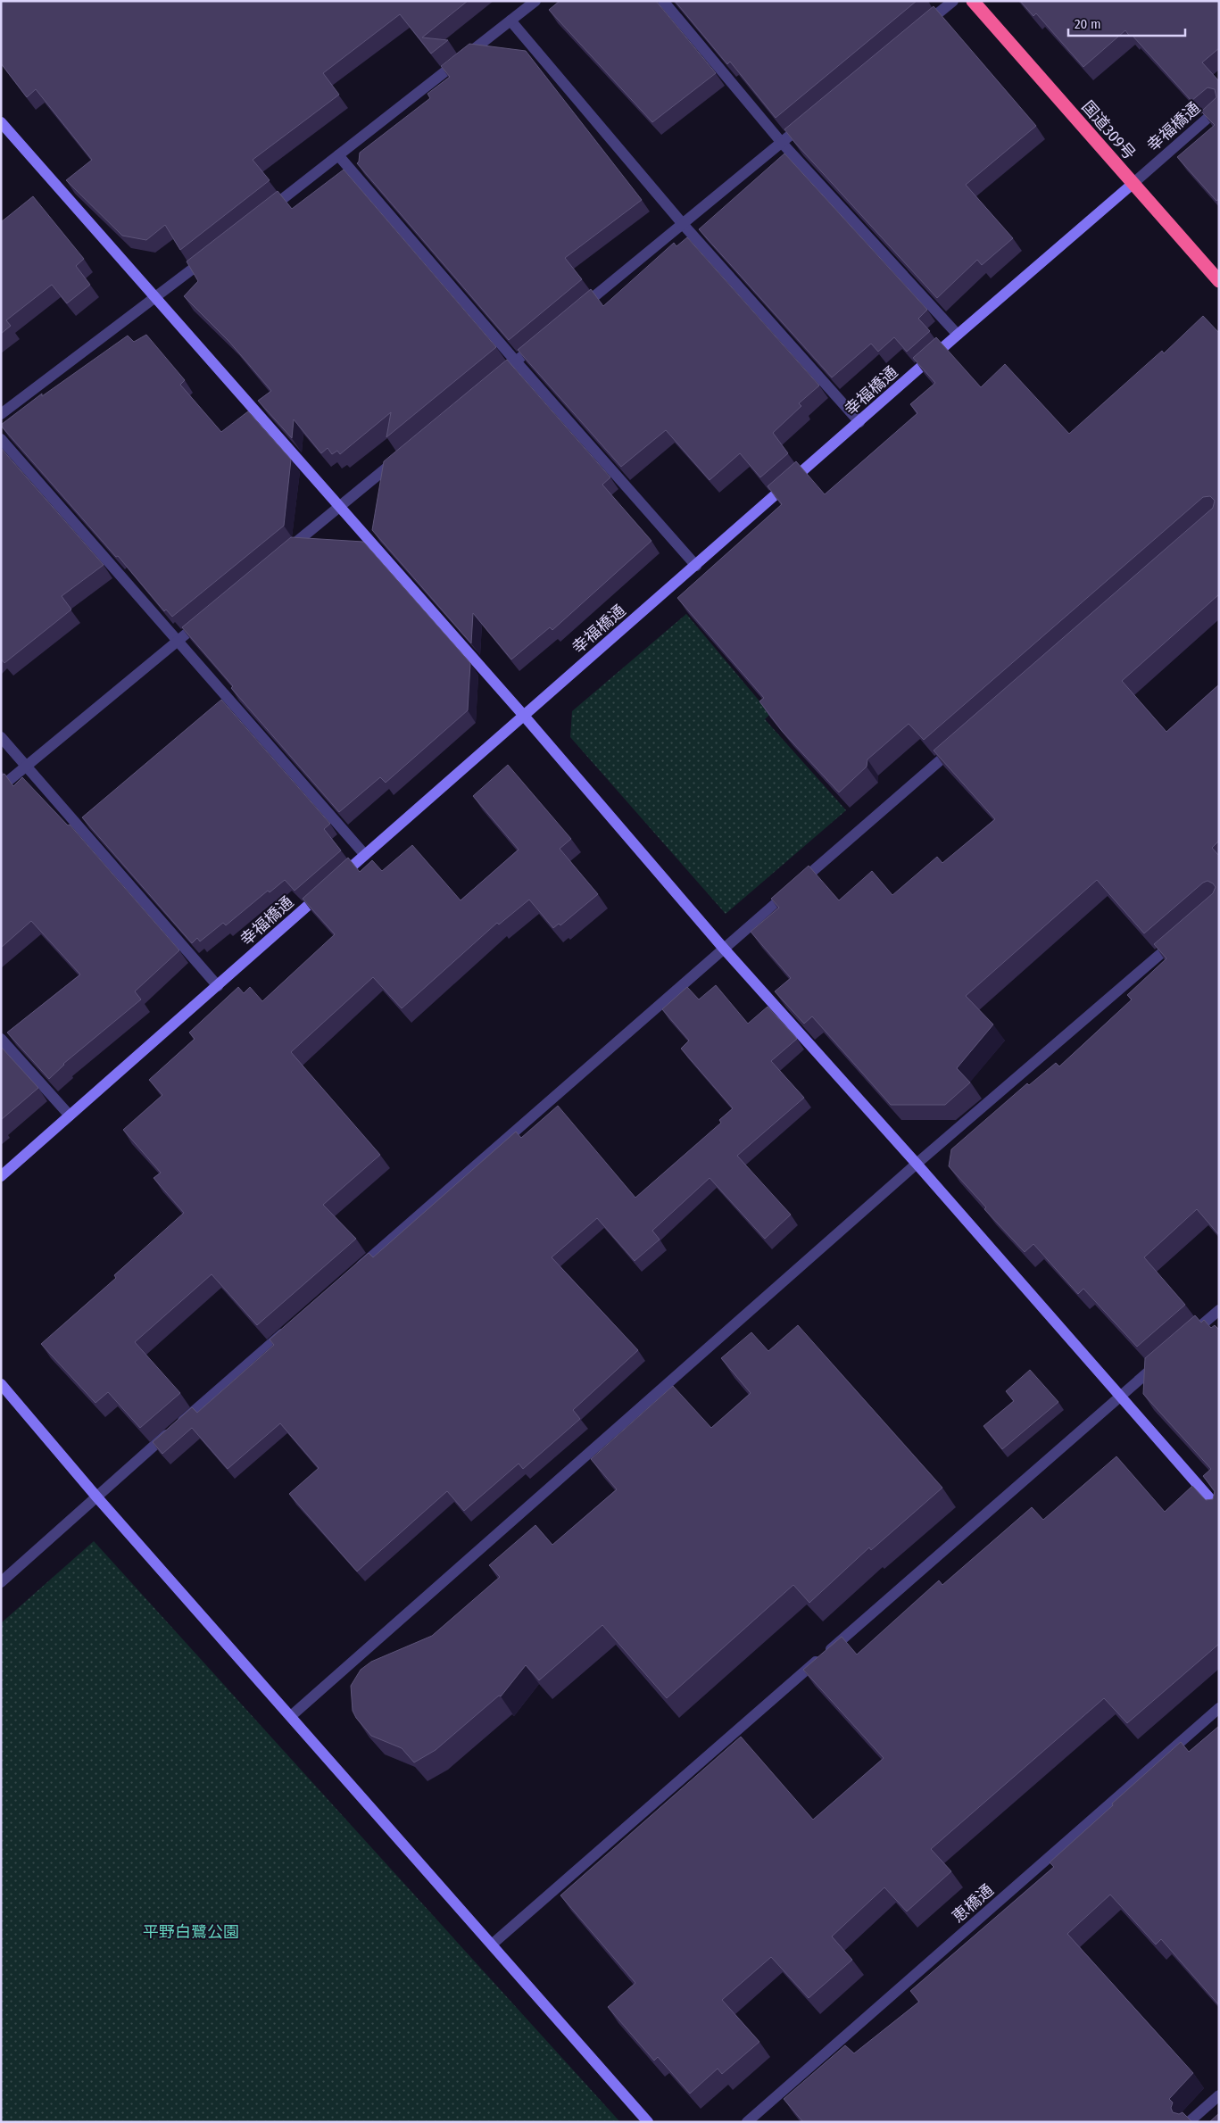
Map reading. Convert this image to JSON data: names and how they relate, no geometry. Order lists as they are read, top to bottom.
{
  "streets": {
    "highway": ["国道309号"],
    "street": ["幸福橋通", "恵橋通"]
  },
  "crossings": [
    ["幸福橋通", "国道309号"]
  ],
  "parks": ["平野白鷺公園"],
  "scale_bar": "20 m"
}
